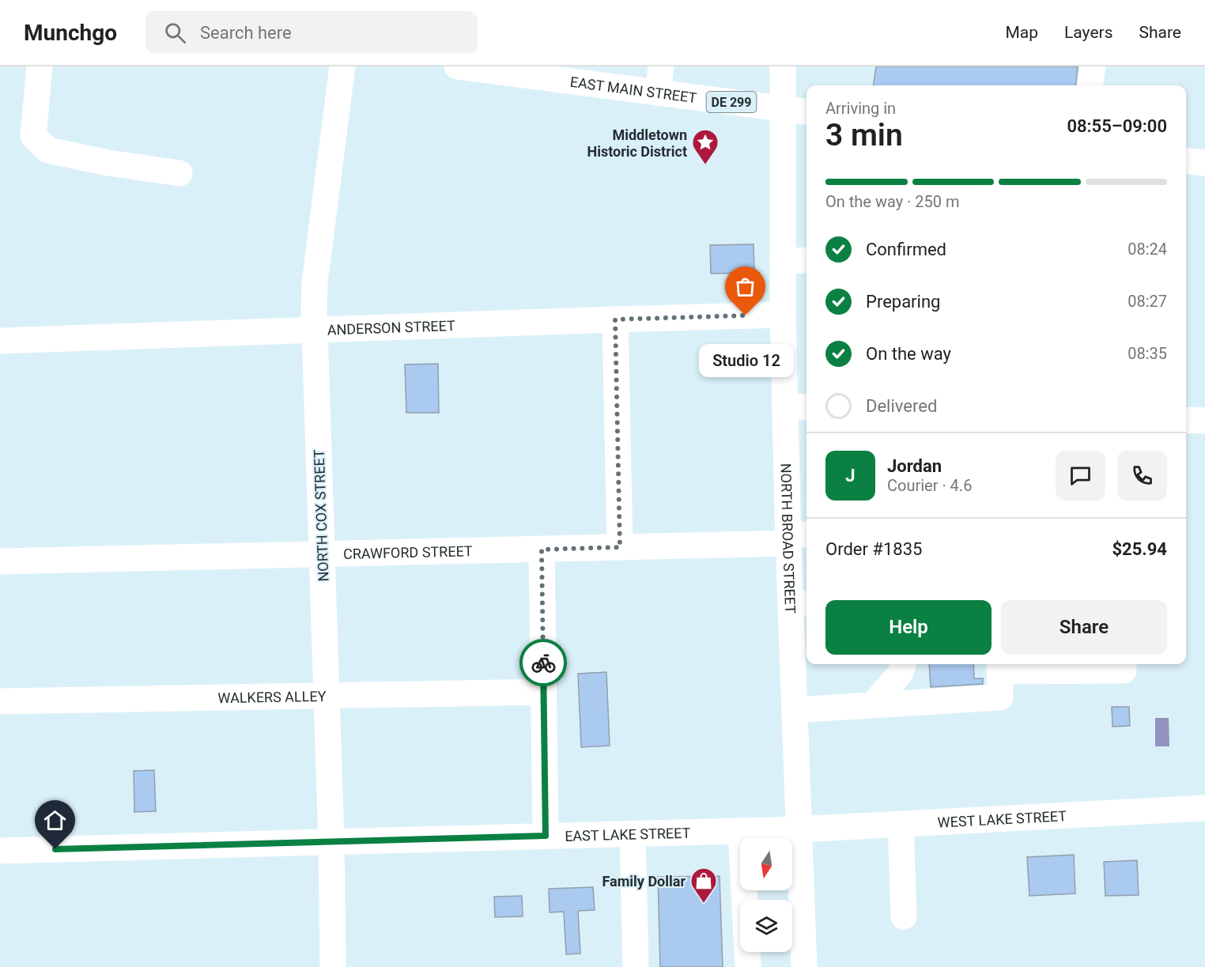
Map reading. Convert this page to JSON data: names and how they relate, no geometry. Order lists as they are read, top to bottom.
{
  "streets": {
    "street": [
      "EAST MAIN STREET",
      "DE 299",
      "ANDERSON STREET",
      "NORTH COX STREET",
      "NORTH BROAD STREET",
      "CRAWFORD STREET",
      "WALKERS ALLEY",
      "WEST LAKE STREET",
      "EAST LAKE STREET"
    ]
  },
  "crossings": [
    ["EAST MAIN STREET", "DE 299"],
    ["EAST MAIN STREET", "NORTH BROAD STREET"],
    ["DE 299", "NORTH BROAD STREET"],
    ["ANDERSON STREET", "NORTH COX STREET"],
    ["ANDERSON STREET", "NORTH BROAD STREET"],
    ["NORTH COX STREET", "CRAWFORD STREET"],
    ["NORTH COX STREET", "WALKERS ALLEY"],
    ["NORTH COX STREET", "EAST LAKE STREET"],
    ["NORTH BROAD STREET", "CRAWFORD STREET"],
    ["NORTH BROAD STREET", "WEST LAKE STREET"],
    ["NORTH BROAD STREET", "EAST LAKE STREET"],
    ["WEST LAKE STREET", "EAST LAKE STREET"]
  ],
  "places": {
    "place": ["Middletown Historic District"],
    "other": ["Studio 12"],
    "shop": ["Family Dollar"]
  },
  "north": "bottom",
  "page": {
    "header": "Munchgo",
    "search": "Search here",
    "nav": ["Map", "Layers", "Share"],
    "heading": ["3 min", "Arriving in", "08:55–09:00"],
    "panel": [
      "Jordan",
      "Courier · 4.6",
      "Order #1835",
      "$25.94"
    ],
    "bar": "On the way · 250 m",
    "list": [
      ["Confirmed", "08:24"],
      ["Preparing", "08:27"],
      ["On the way", "08:35"],
      "Delivered"
    ],
    "bubble": "Studio 12",
    "round": "J",
    "buttons": ["Help", "Share"]
  }
}
